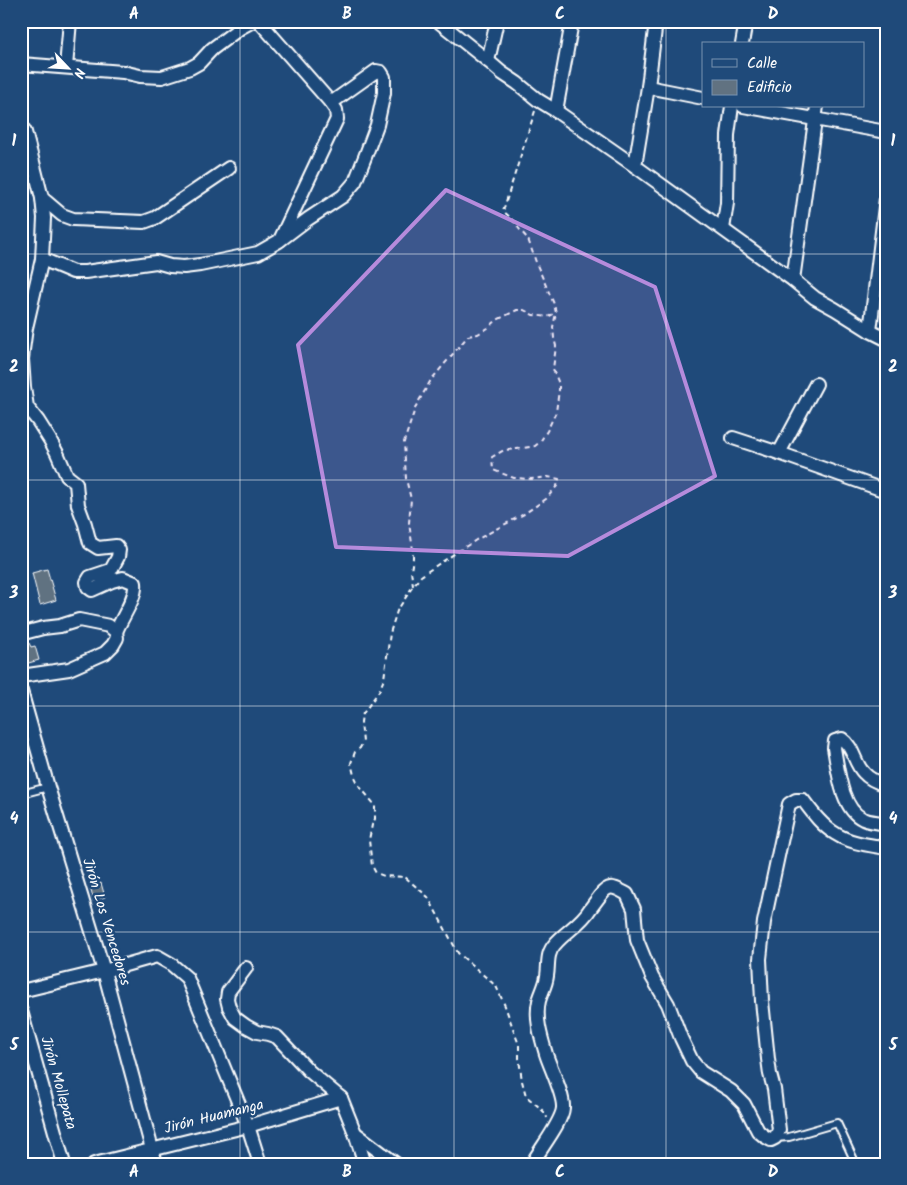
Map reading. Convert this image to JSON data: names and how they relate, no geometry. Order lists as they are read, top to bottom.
{
  "streets": {
    "street": ["Jirón Los Vencedores", "Jirón Mollepata", "Jirón Huamanga"]
  },
  "crossings": [
    ["Jirón Los Vencedores", "Jirón Huamanga"]
  ],
  "legend": ["Calle", "Edificio"],
  "north": "bottom right",
  "grid": {
    "columns": [
      "A",
      "B",
      "C",
      "D"
    ],
    "rows": [
      "1",
      "2",
      "3",
      "4",
      "5"
    ]
  }
}
